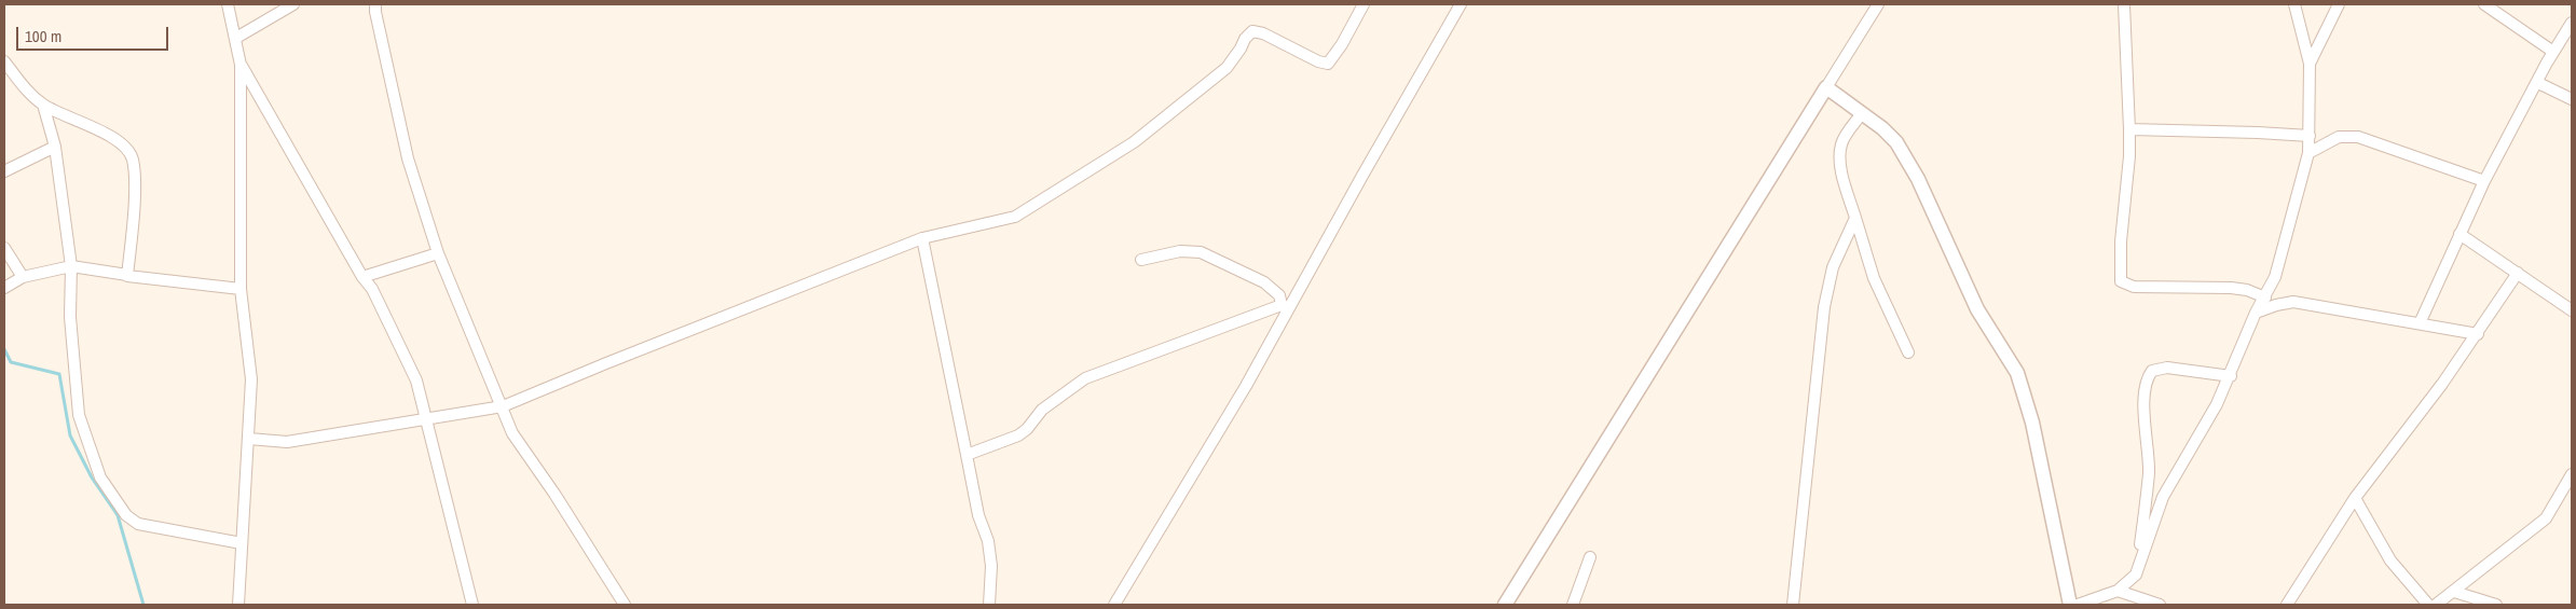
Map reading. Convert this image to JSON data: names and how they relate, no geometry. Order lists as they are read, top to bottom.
{
  "scale_bar": "100 m"
}
